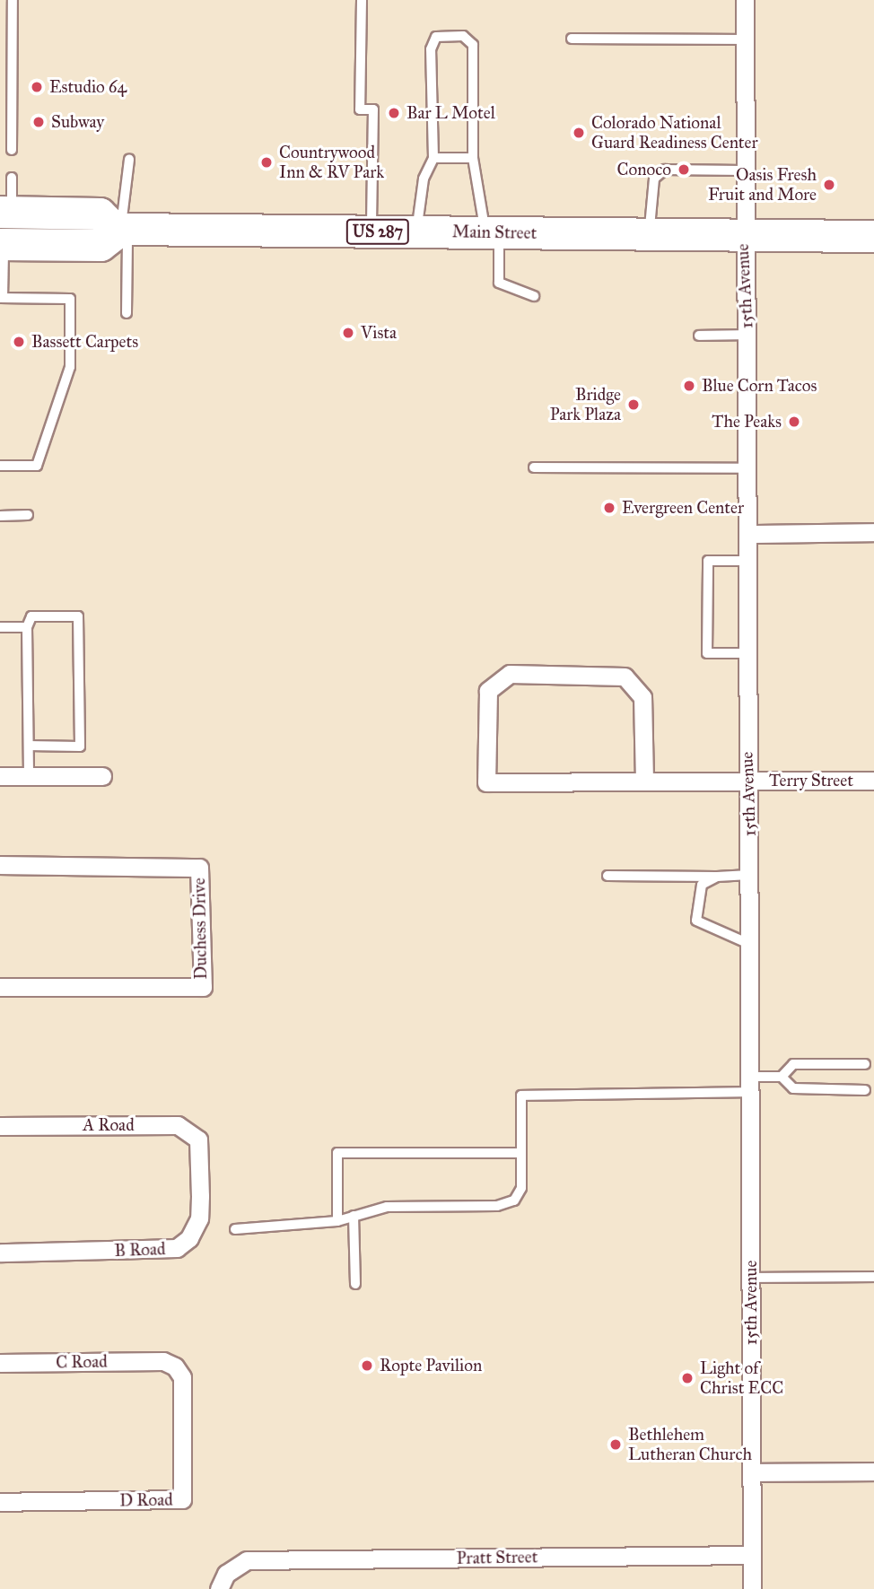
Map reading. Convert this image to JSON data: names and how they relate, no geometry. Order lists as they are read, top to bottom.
{
  "streets": {
    "highway": ["US 287", "Main Street"],
    "street": [
      "15th Avenue",
      "Terry Street",
      "Duchess Drive",
      "A Road",
      "B Road",
      "C Road",
      "D Road",
      "Pratt Street"
    ]
  },
  "crossings": [
    ["Main Street", "15th Avenue"],
    ["15th Avenue", "Terry Street"],
    ["15th Avenue", "Pratt Street"],
    ["A Road", "B Road"],
    ["C Road", "D Road"]
  ],
  "places": [
    "Estudio 64",
    "Bar L Motel",
    "Subway",
    "Colorado National Guard Readiness Center",
    "Countrywood Inn & RV Park",
    "Conoco",
    "Oasis Fresh Fruit and More",
    "Vista",
    "Bassett Carpets",
    "Blue Corn Tacos",
    "Bridge Park Plaza",
    "The Peaks",
    "Evergreen Center",
    "Ropte Pavilion",
    "Light of Christ ECC",
    "Bethlehem Lutheran Church"
  ]
}
